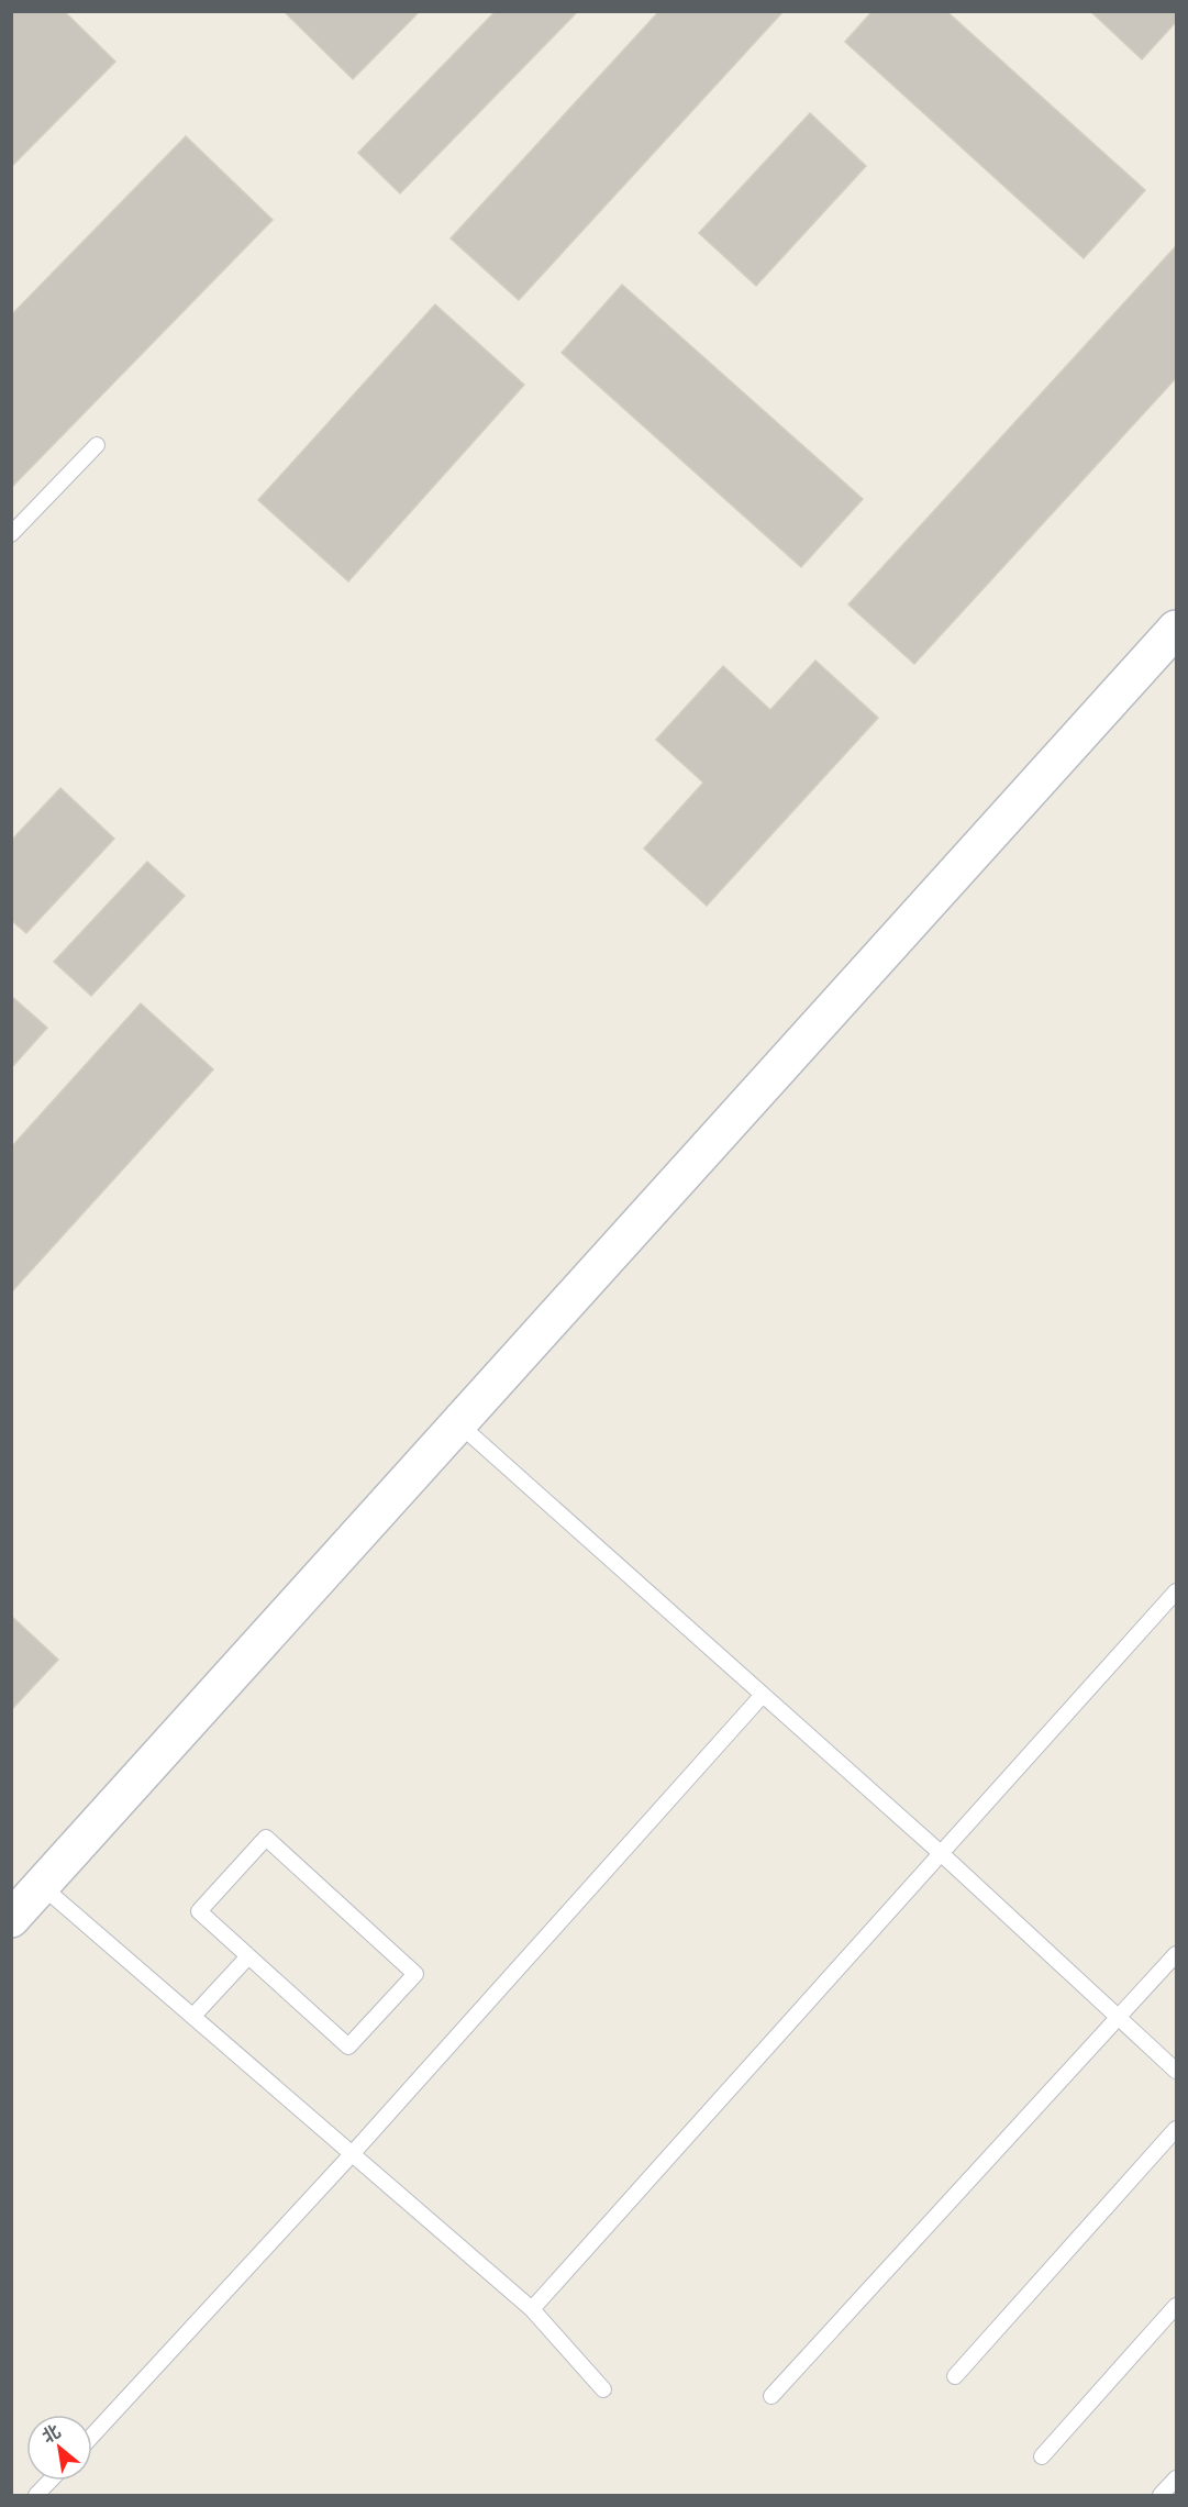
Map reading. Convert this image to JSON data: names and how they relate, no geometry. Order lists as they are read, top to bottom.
{
  "north": "top left"
}
